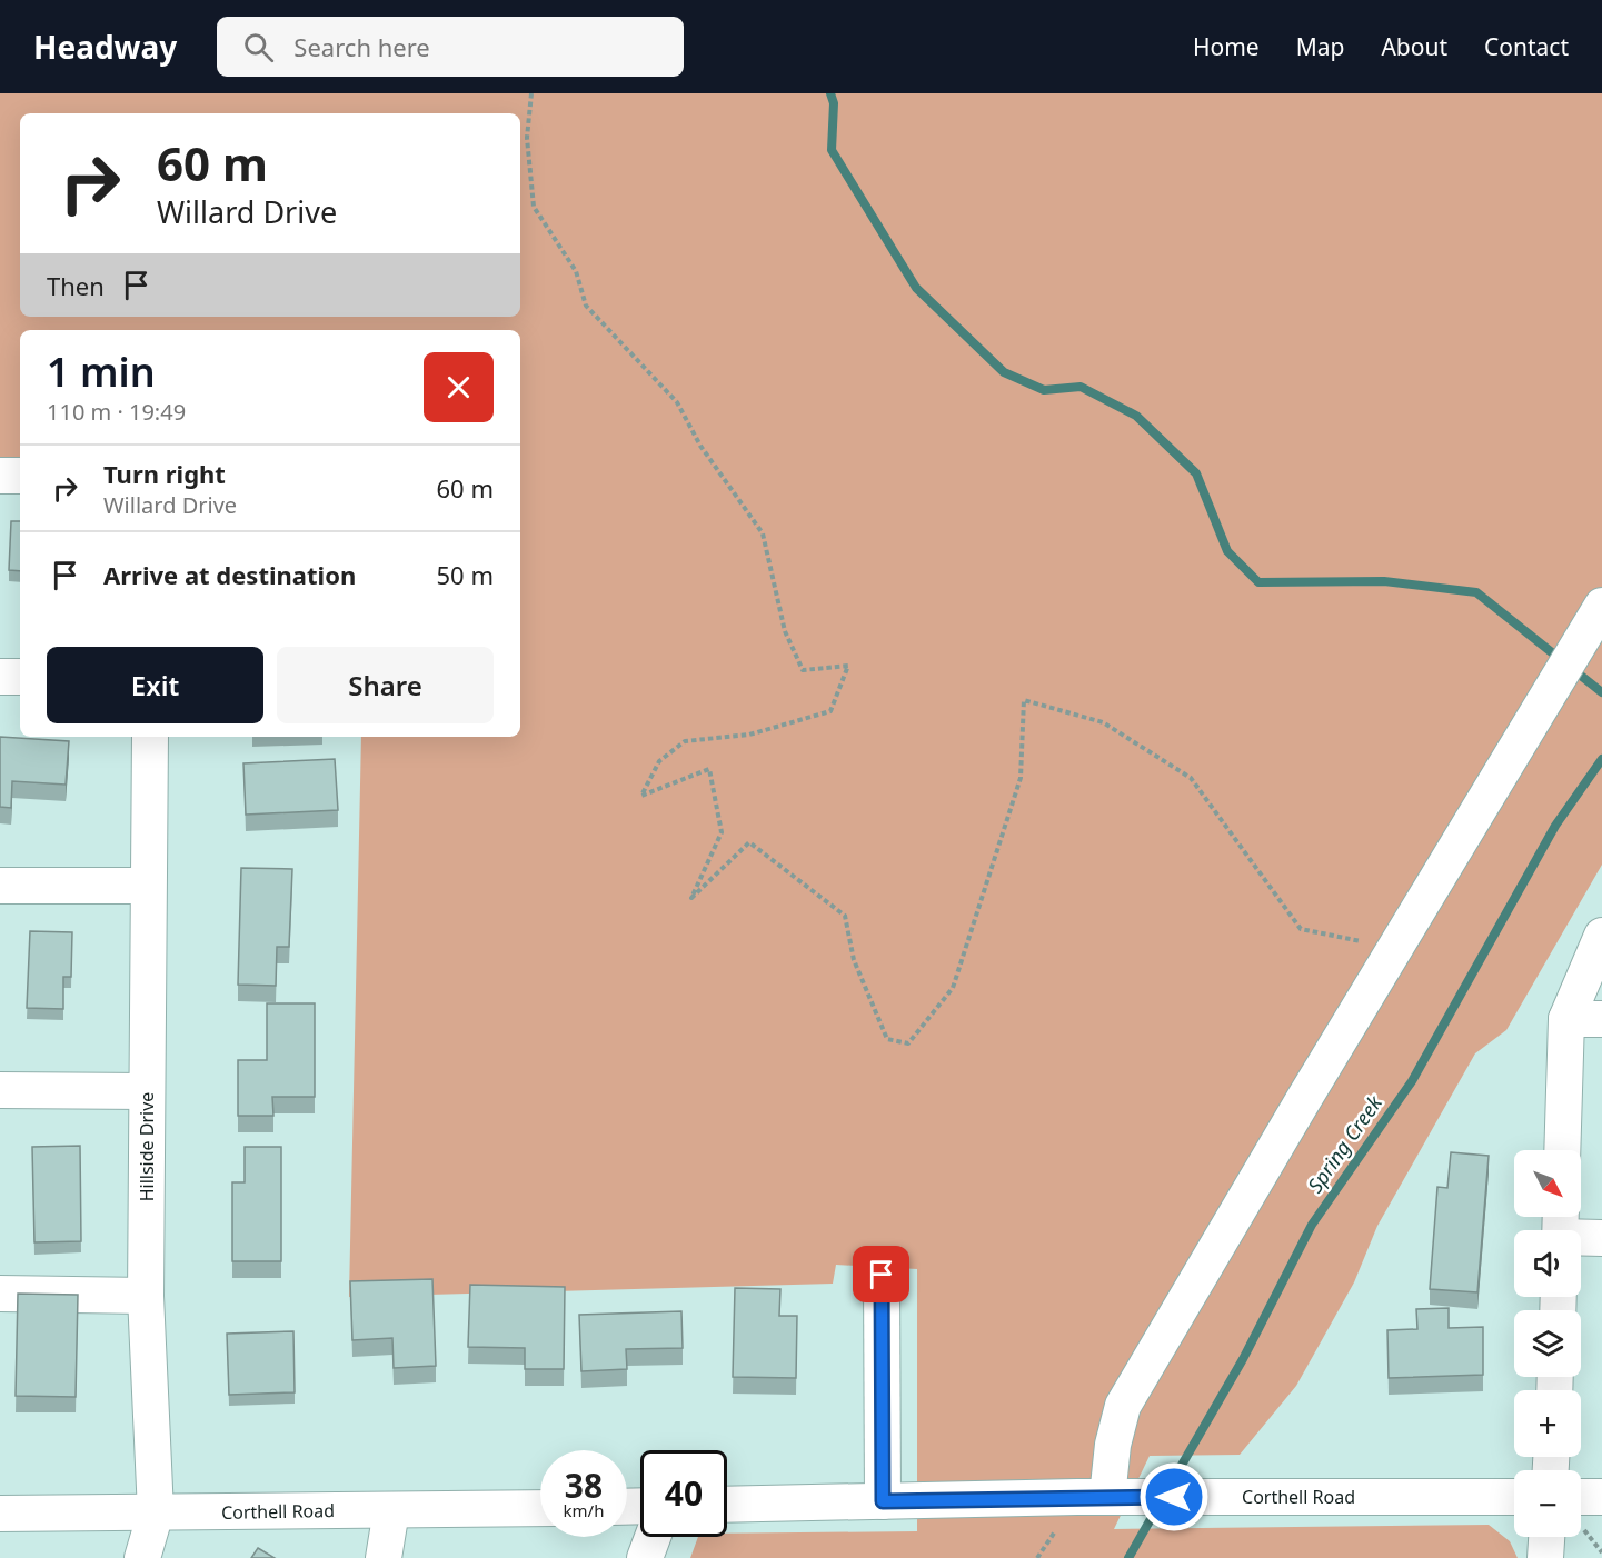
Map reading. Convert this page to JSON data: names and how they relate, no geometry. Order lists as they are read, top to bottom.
{
  "streets": {
    "street": ["Hillside Drive", "Corthell Road"]
  },
  "crossings": [
    ["Hillside Drive", "Corthell Road"]
  ],
  "water": ["Spring Creek"],
  "north": "bottom right",
  "page": {
    "header": "Headway",
    "search": "Search here",
    "nav": [
      "Home",
      "Map",
      "About",
      "Contact"
    ],
    "turn": ["60 m", "Willard Drive"],
    "then": "Then",
    "heading": ["1 min", "110 m · 19:49"],
    "list": [
      {
        "name": "Turn right",
        "note": "Willard Drive",
        "value": "60 m"
      },
      {
        "name": "Arrive at destination",
        "value": "50 m"
      }
    ],
    "buttons": ["Exit", "Share"],
    "map_buttons": ["+", "−"],
    "speed": "38 km/h",
    "limit": "40"
  }
}
